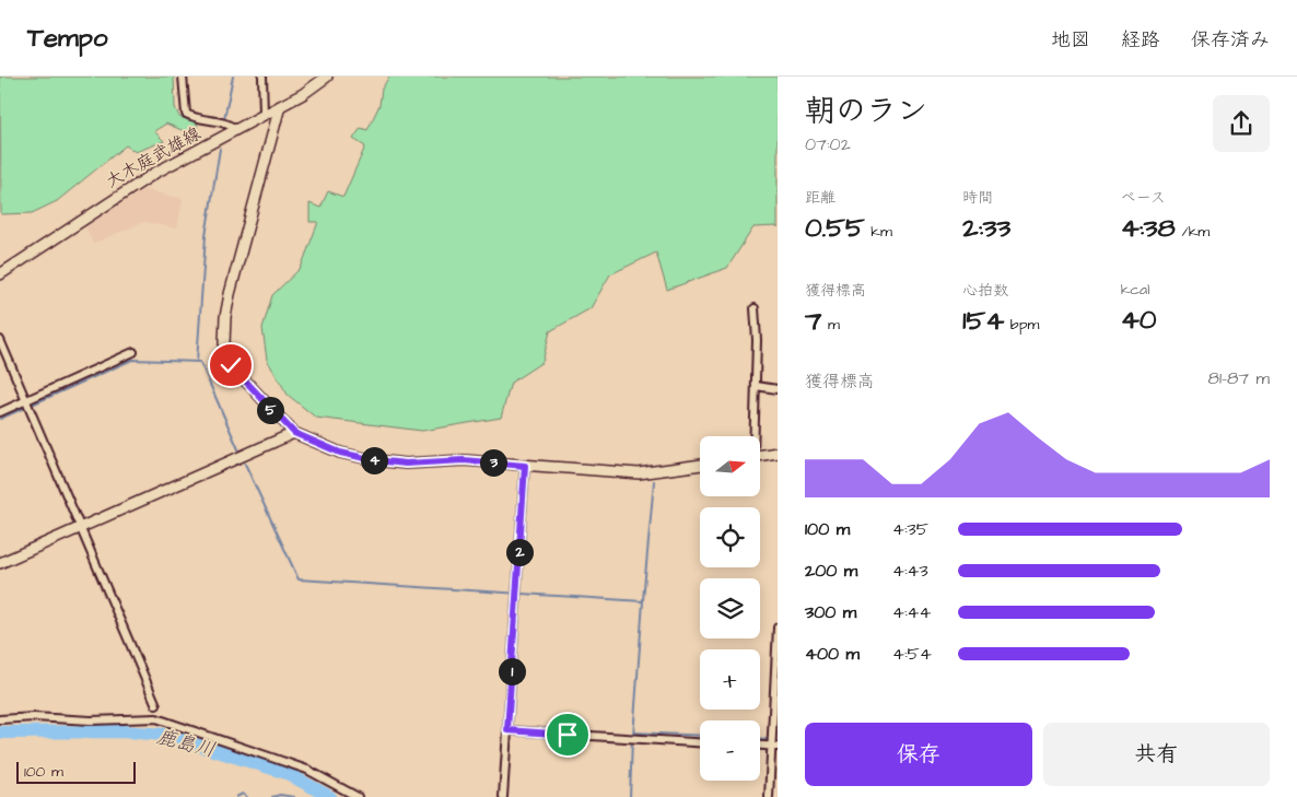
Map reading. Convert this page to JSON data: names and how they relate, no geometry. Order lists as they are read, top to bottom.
{
  "streets": {
    "street": ["大木庭武雄線"]
  },
  "water": ["鹿島川"],
  "scale_bar": "100 m",
  "north": "right",
  "page": {
    "header": "Tempo",
    "nav": ["地図", "経路", "保存済み"],
    "heading": ["朝のラン", "07:02"],
    "stats": [
      ["距離", "0.55 km"],
      ["時間", "2:33"],
      ["ペース", "4:38 /km"],
      ["獲得標高", "7 m"],
      ["心拍数", "154 bpm"],
      ["kcal", "40"]
    ],
    "chart": ["獲得標高", "81–87 m"],
    "pins": [
      "5",
      "4",
      "3",
      "2",
      "1"
    ],
    "map_buttons": ["+", "−"],
    "list": [
      {
        "name": "100 m",
        "note": "4:35"
      },
      {
        "name": "200 m",
        "note": "4:43"
      },
      {
        "name": "300 m",
        "note": "4:44"
      },
      {
        "name": "400 m",
        "note": "4:54"
      }
    ],
    "buttons": ["保存", "共有"],
    "scale": "100 m"
  }
}
